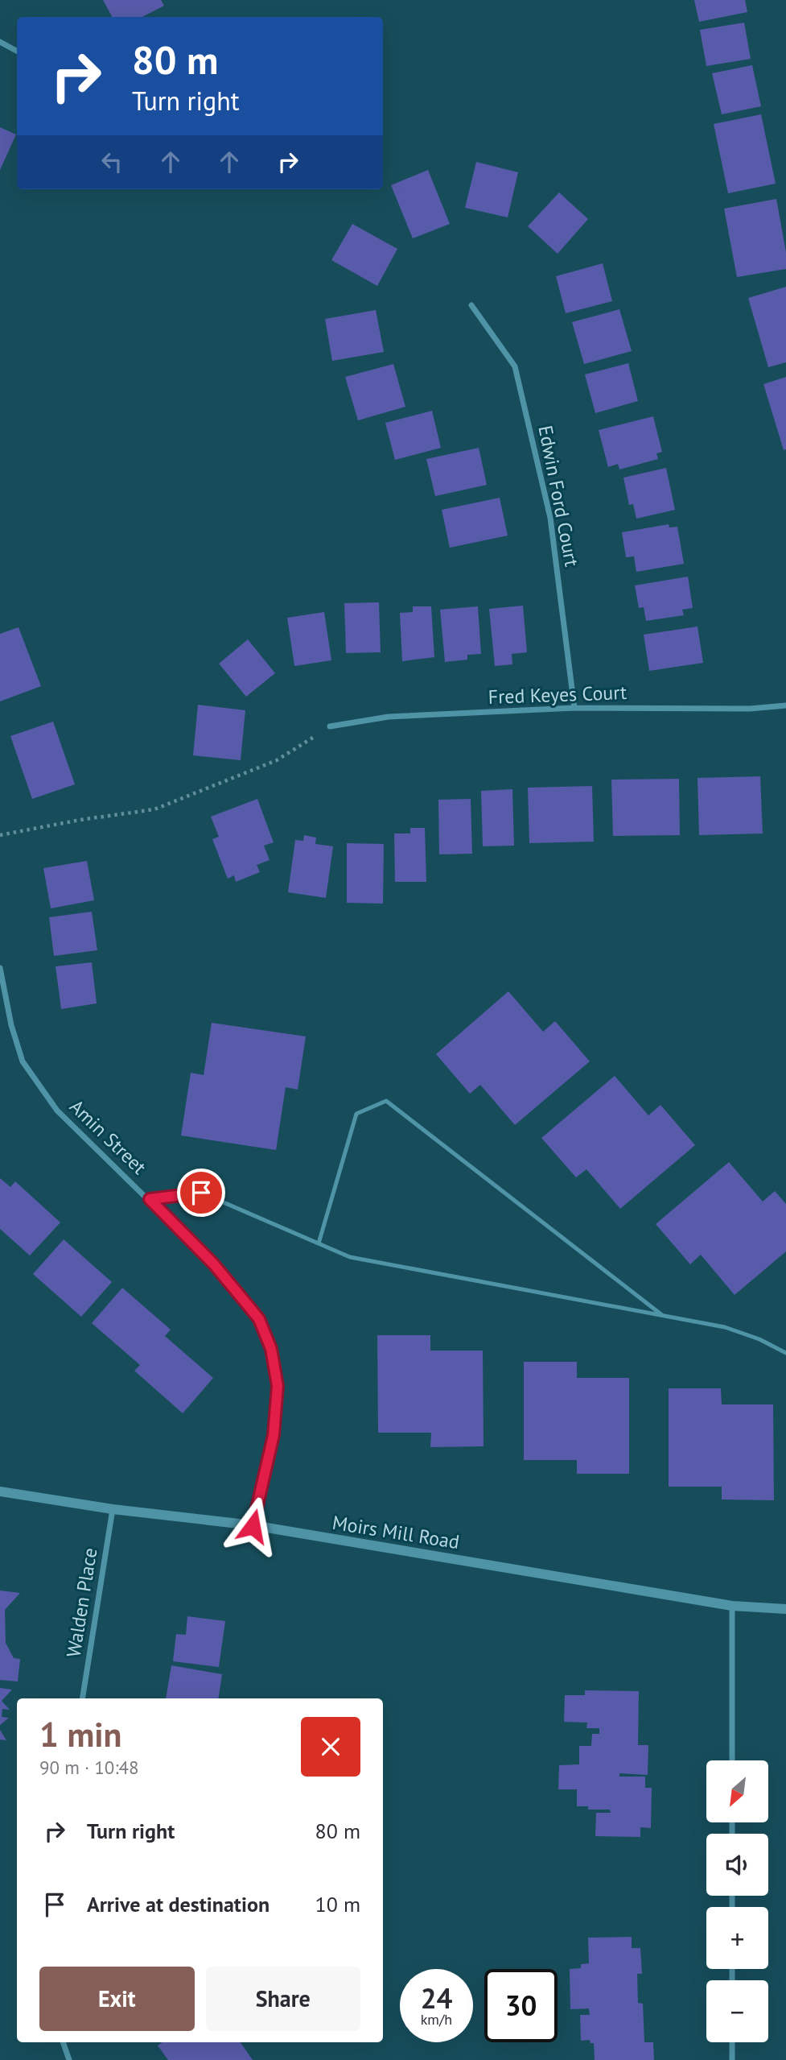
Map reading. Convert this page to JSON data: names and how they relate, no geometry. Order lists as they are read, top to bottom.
{
  "streets": {
    "street": [
      "Edwin Ford Court",
      "Fred Keyes Court",
      "Amin Street",
      "Moirs Mill Road",
      "Walden Place"
    ]
  },
  "crossings": [
    ["Edwin Ford Court", "Fred Keyes Court"],
    ["Amin Street", "Moirs Mill Road"],
    ["Moirs Mill Road", "Walden Place"]
  ],
  "north": "bottom left",
  "page": {
    "turn": ["80 m", "Turn right"],
    "heading": ["1 min", "90 m · 10:48"],
    "map_buttons": ["+", "−"],
    "list": [
      {
        "name": "Turn right",
        "value": "80 m"
      },
      {
        "name": "Arrive at destination",
        "value": "10 m"
      }
    ],
    "buttons": ["Exit", "Share"],
    "speed": "24 km/h",
    "limit": "30"
  }
}
